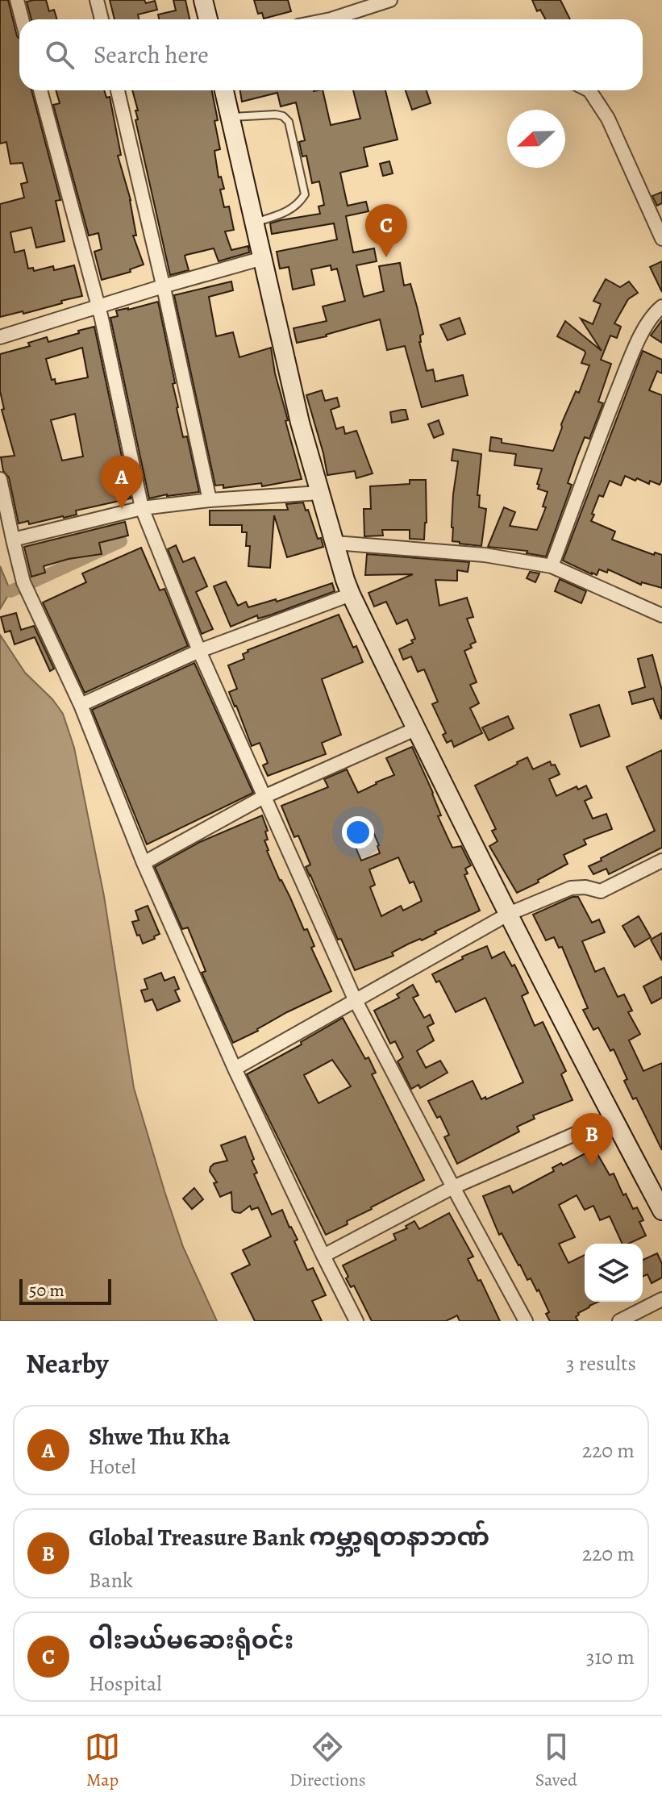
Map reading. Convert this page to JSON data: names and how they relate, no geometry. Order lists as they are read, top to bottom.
{
  "scale_bar": "50 m",
  "north": "left",
  "page": {
    "search": "Search here",
    "pins": ["C", "A", "B"],
    "scale": "50 m",
    "heading": ["Nearby", "3 results"],
    "list": [
      {
        "mark": "A",
        "name": "Shwe Thu Kha",
        "note": "Hotel",
        "value": "220 m"
      },
      {
        "mark": "B",
        "name": "Global Treasure Bank ကမ္ဘာ့ရတနာဘဏ်",
        "note": "Bank",
        "value": "220 m"
      },
      {
        "mark": "C",
        "name": "ဝါးခယ်မဆေးရုံဝင်း",
        "note": "Hospital",
        "value": "310 m"
      }
    ],
    "nav": ["Map", "Directions", "Saved"]
  }
}
